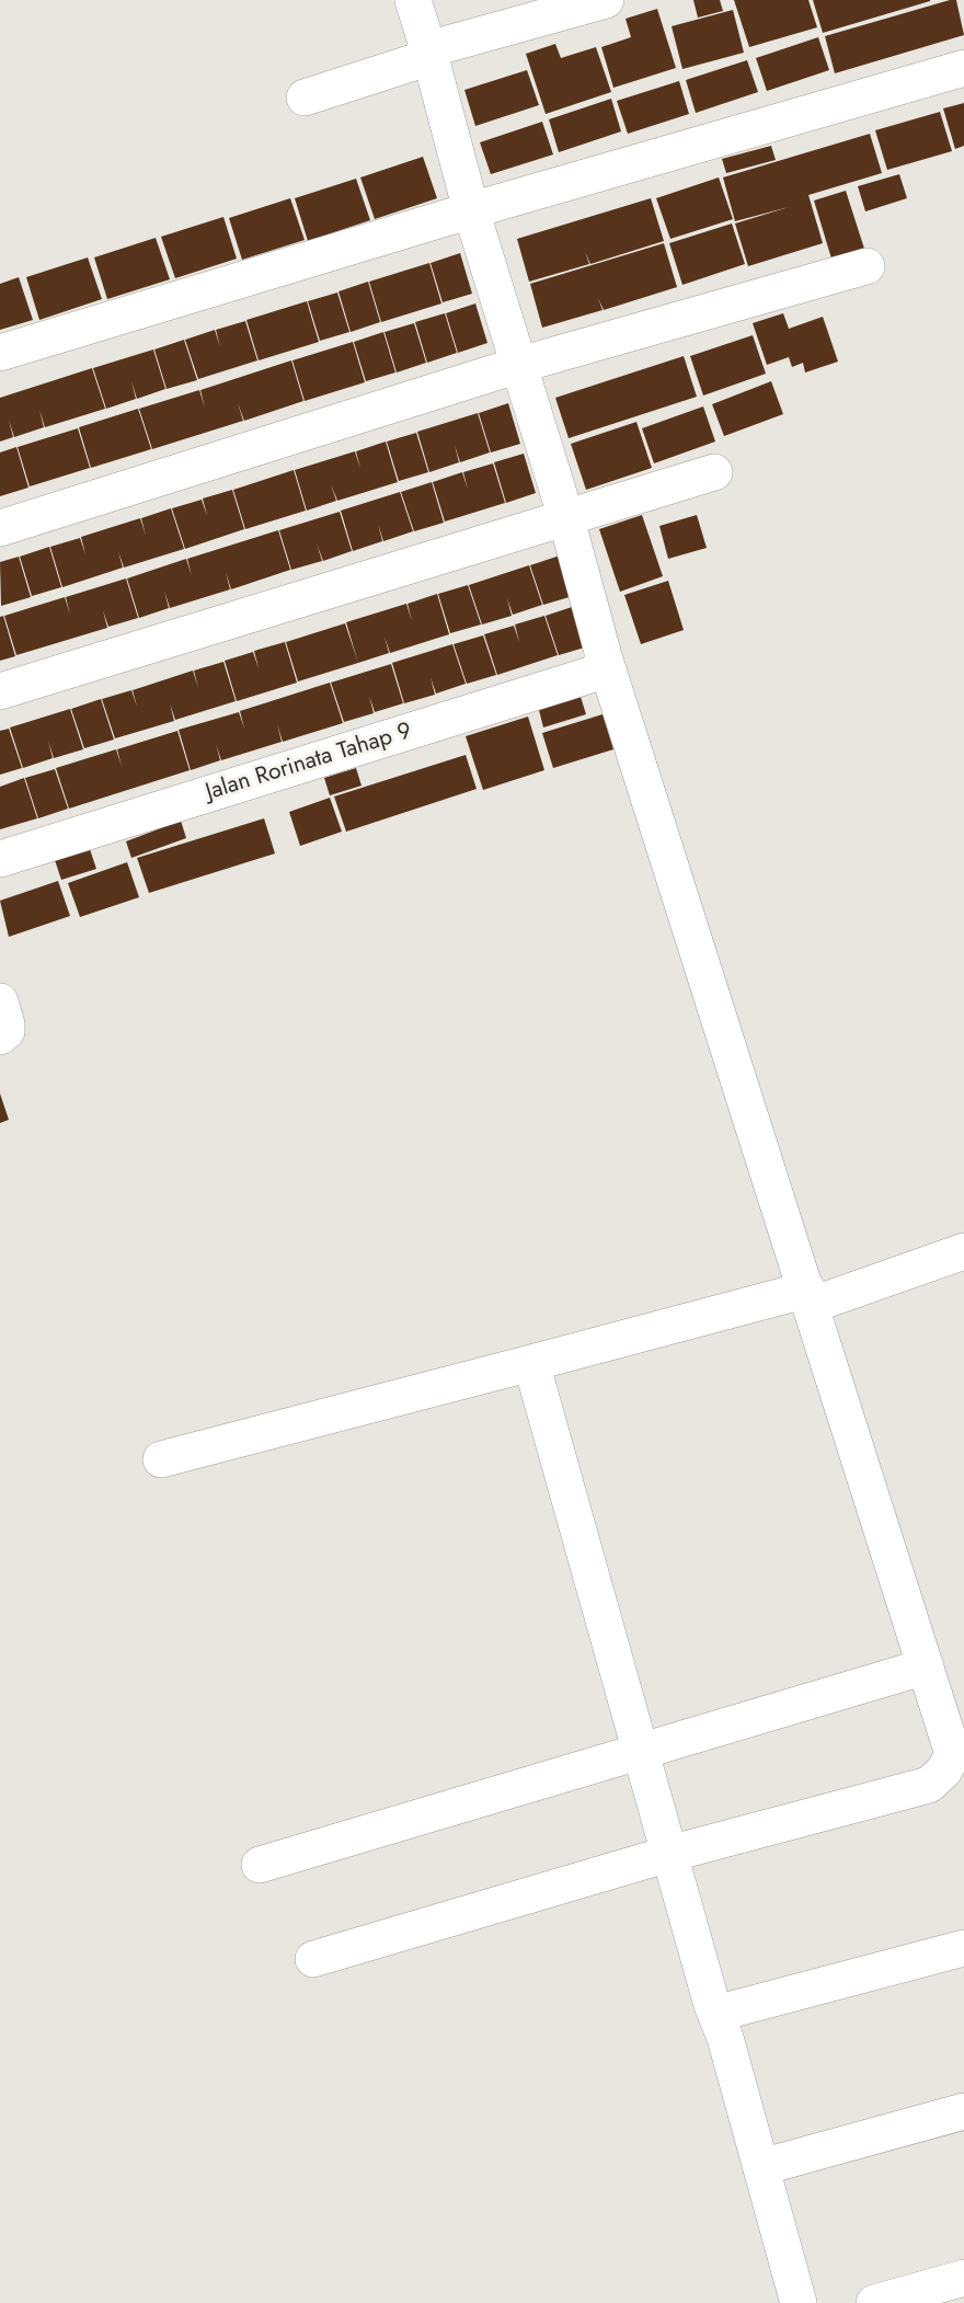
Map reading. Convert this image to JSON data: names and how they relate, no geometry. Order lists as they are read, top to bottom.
{
  "streets": {
    "street": ["Jalan Rorinata Tahap 9"]
  }
}
